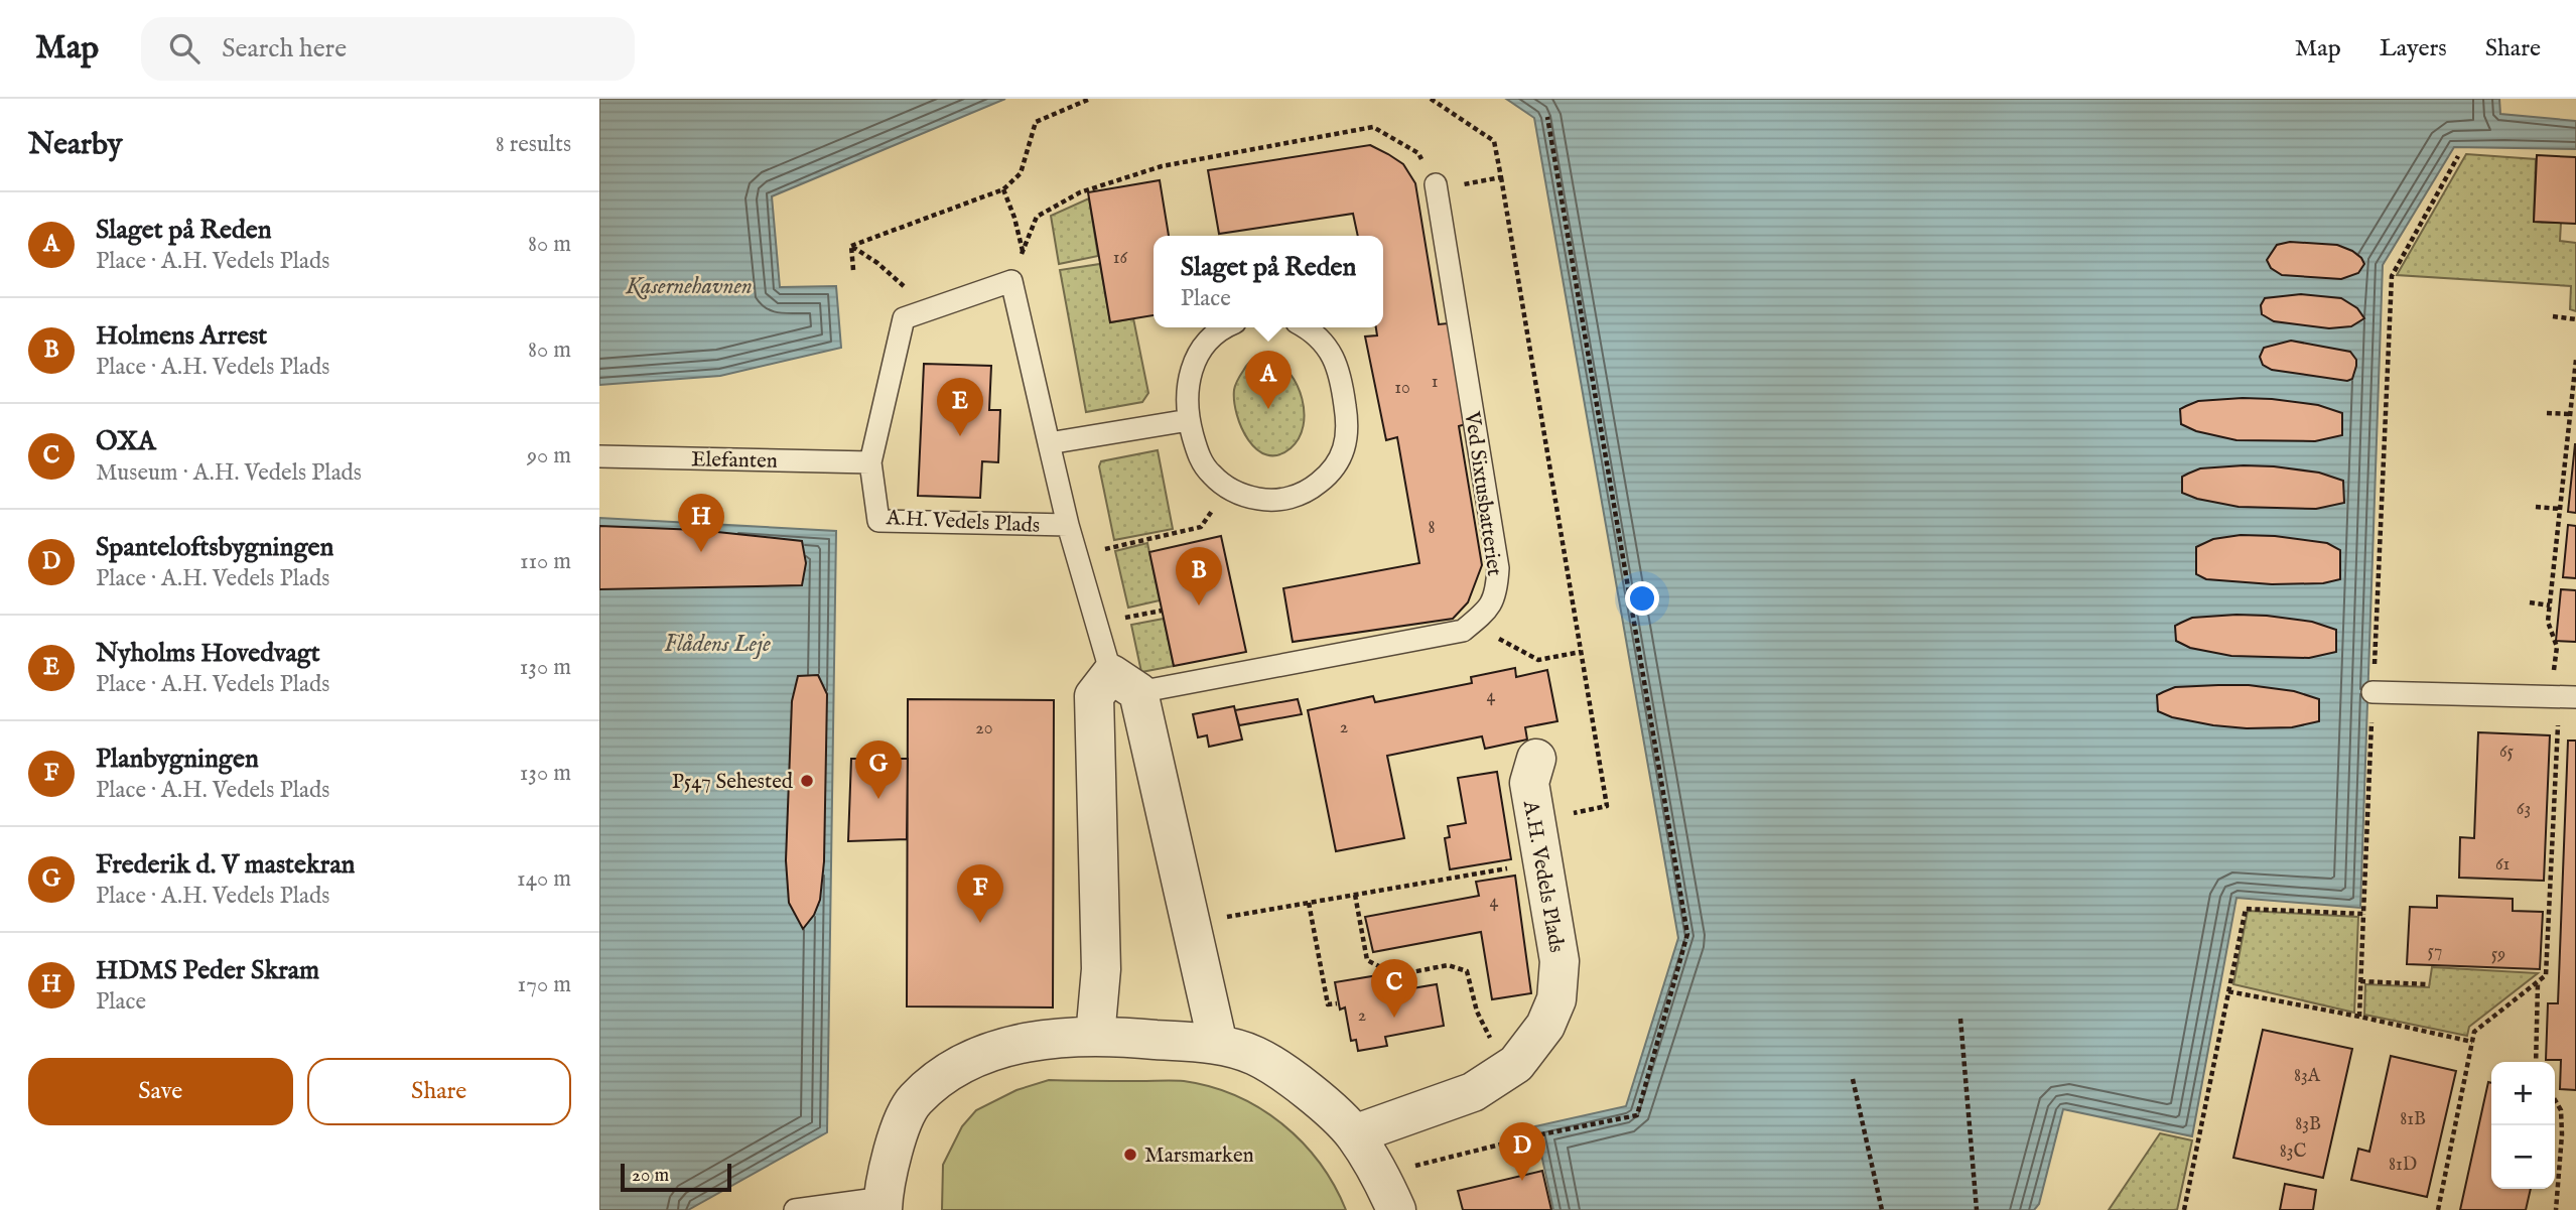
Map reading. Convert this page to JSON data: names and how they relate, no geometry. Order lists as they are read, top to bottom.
{
  "streets": {
    "street": ["A.H. Vedels Plads"],
    "lane": ["Elefanten", "Ved Sixtusbatteriet"]
  },
  "crossings": [
    ["Elefanten", "A.H. Vedels Plads"]
  ],
  "water": ["Kasernehavnen", "Flådens Leje"],
  "places": ["P547 Sehested", "Marsmarken"],
  "house_numbers": [
    "16",
    "1",
    "10",
    "8",
    "4",
    "2",
    "20",
    "65",
    "63",
    "61",
    "4",
    "57",
    "59",
    "2",
    "83A",
    "81B",
    "83B",
    "83C",
    "81D"
  ],
  "scale_bar": "20 m",
  "page": {
    "header": "Map",
    "search": "Search here",
    "nav": ["Map", "Layers", "Share"],
    "heading": ["Nearby", "8 results"],
    "list": [
      {
        "mark": "A",
        "name": "Slaget på Reden",
        "note": "Place · A.H. Vedels Plads",
        "value": "80 m"
      },
      {
        "mark": "B",
        "name": "Holmens Arrest",
        "note": "Place · A.H. Vedels Plads",
        "value": "80 m"
      },
      {
        "mark": "C",
        "name": "OXA",
        "note": "Museum · A.H. Vedels Plads",
        "value": "90 m"
      },
      {
        "mark": "D",
        "name": "Spanteloftsbygningen",
        "note": "Place · A.H. Vedels Plads",
        "value": "110 m"
      },
      {
        "mark": "E",
        "name": "Nyholms Hovedvagt",
        "note": "Place · A.H. Vedels Plads",
        "value": "130 m"
      },
      {
        "mark": "F",
        "name": "Planbygningen",
        "note": "Place · A.H. Vedels Plads",
        "value": "130 m"
      },
      {
        "mark": "G",
        "name": "Frederik d. V mastekran",
        "note": "Place · A.H. Vedels Plads",
        "value": "140 m"
      },
      {
        "mark": "H",
        "name": "HDMS Peder Skram",
        "note": "Place",
        "value": "170 m"
      }
    ],
    "popup": ["Slaget på Reden", "Place"],
    "pins": [
      "A",
      "E",
      "H",
      "B",
      "G",
      "F",
      "C",
      "D"
    ],
    "buttons": ["Save", "Share"],
    "map_buttons": ["+", "−"],
    "scale": "20 m"
  }
}
